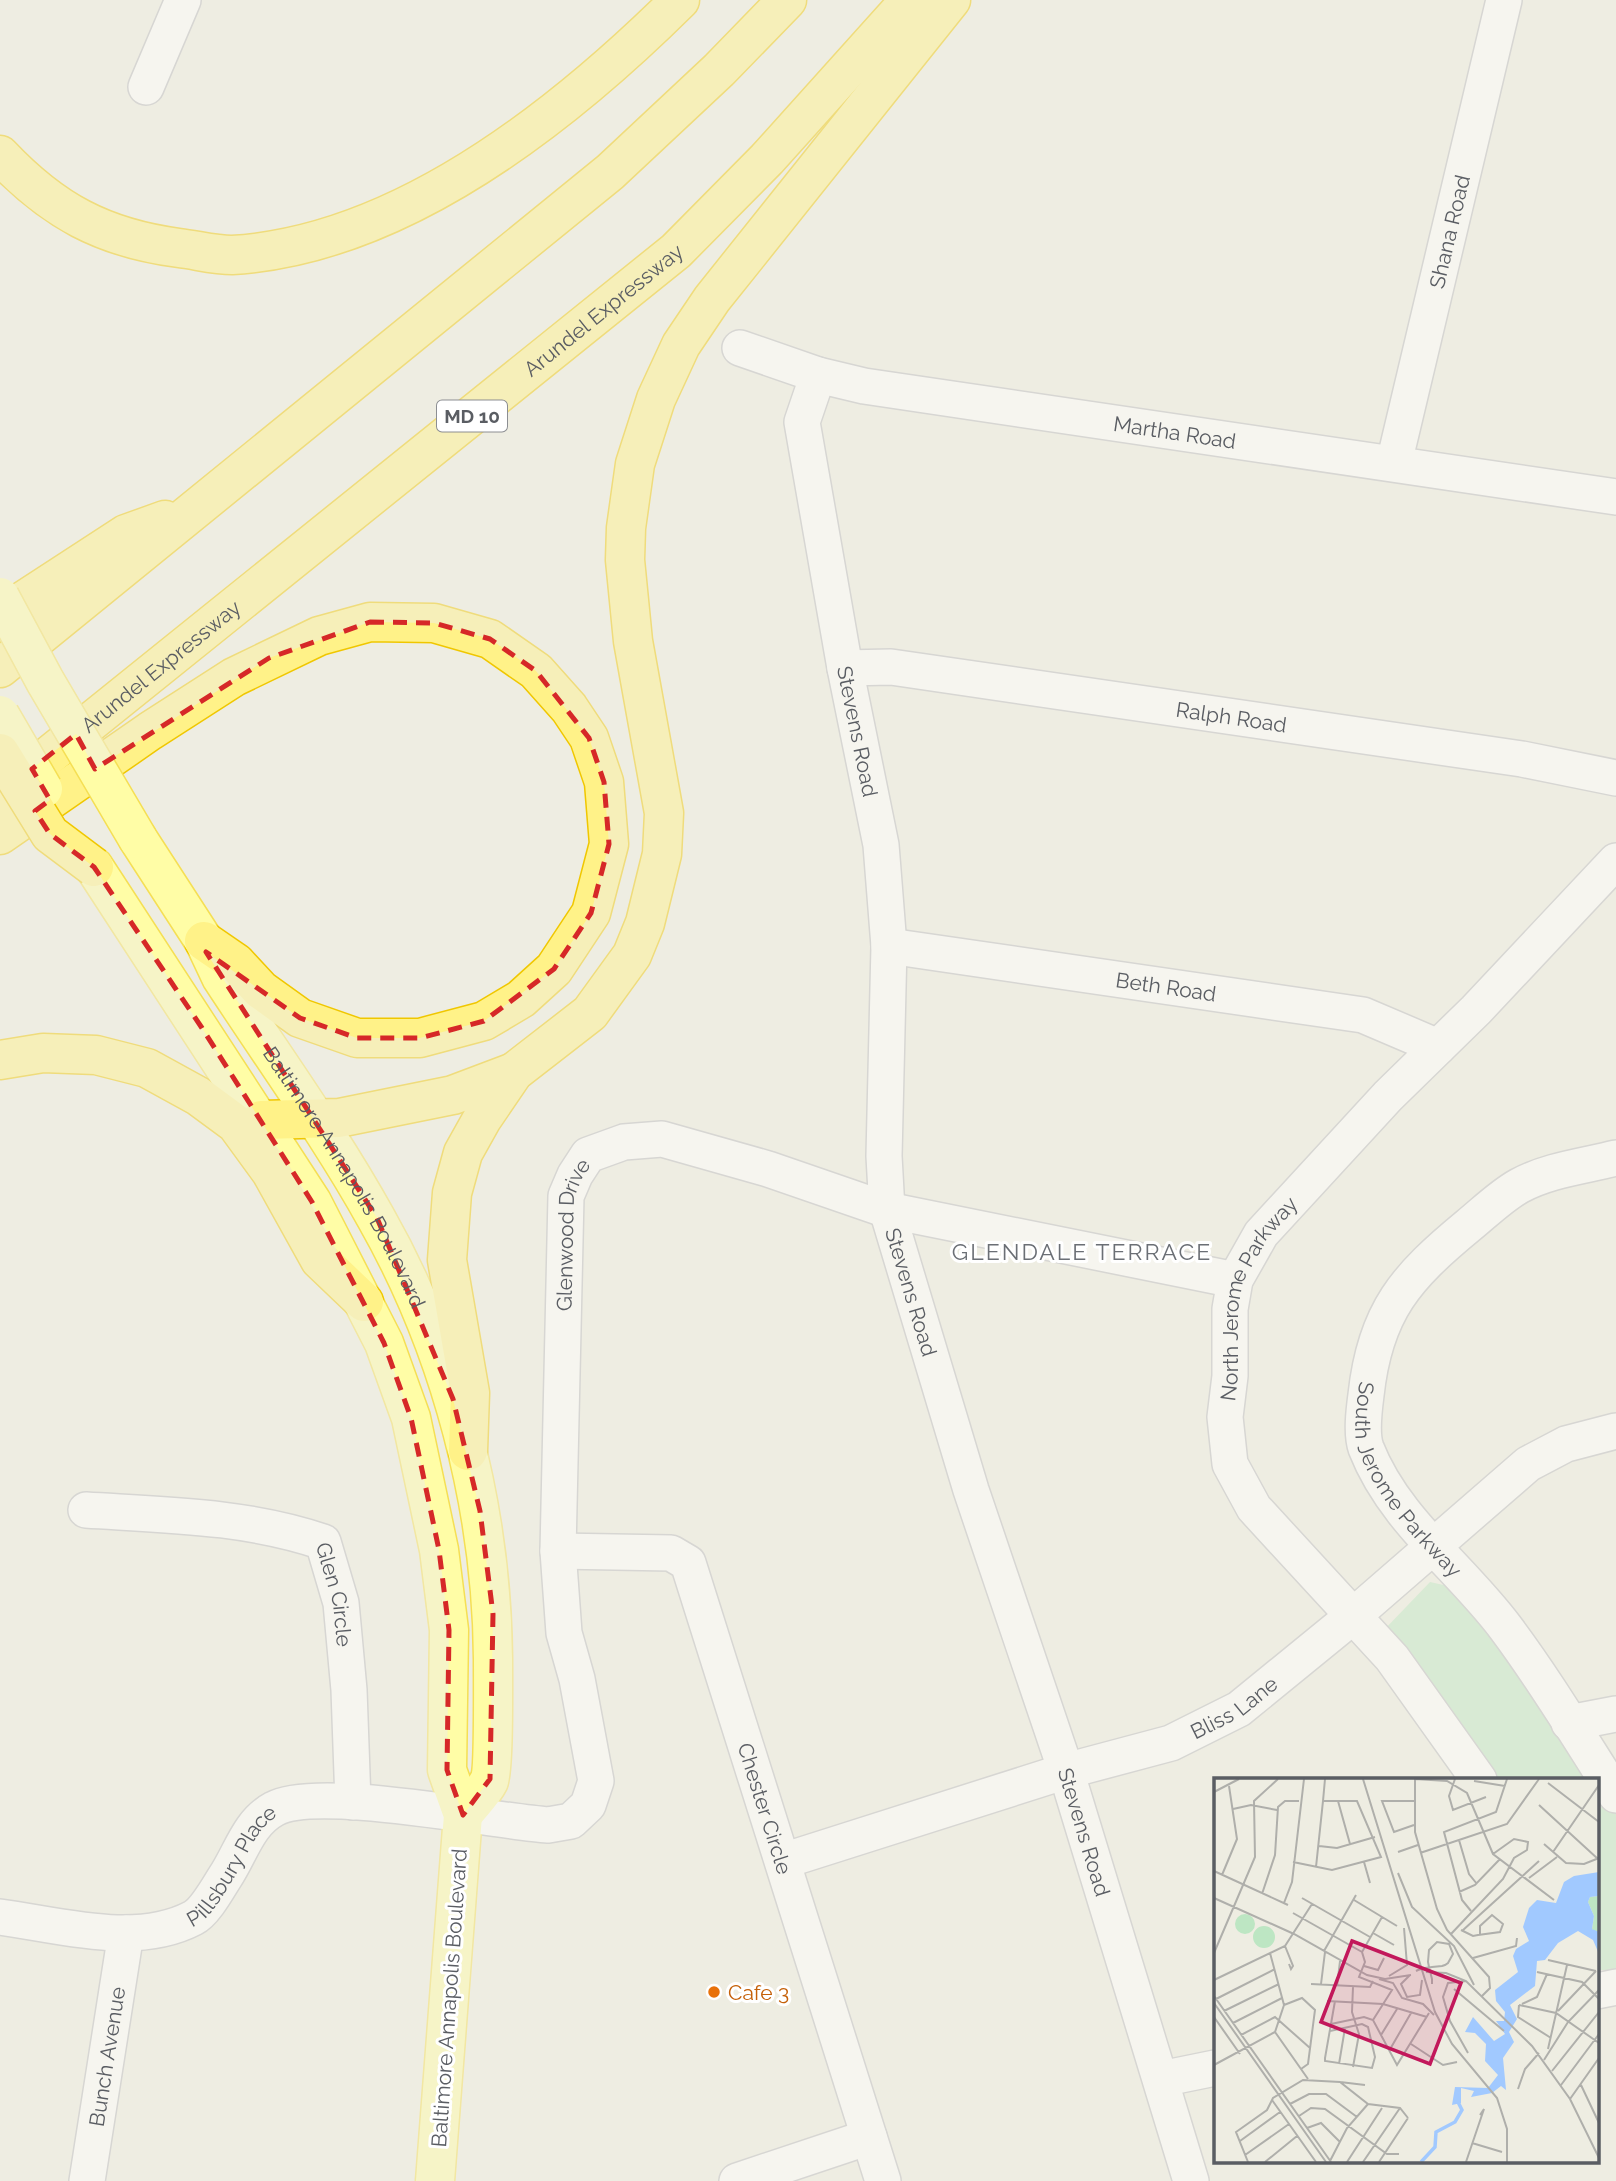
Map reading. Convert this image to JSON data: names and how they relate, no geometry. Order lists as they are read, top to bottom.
{
  "streets": {
    "highway": ["Arundel Expressway", "MD 10"],
    "main road": ["Baltimore Annapolis Boulevard"],
    "street": [
      "Shana Road",
      "Martha Road",
      "Ralph Road",
      "Stevens Road",
      "Beth Road",
      "Glenwood Drive",
      "North Jerome Parkway",
      "South Jerome Parkway",
      "Glen Circle",
      "Bliss Lane",
      "Chester Circle",
      "Pillsbury Place",
      "Bunch Avenue"
    ]
  },
  "crossings": [
    ["Shana Road", "Martha Road"],
    ["Martha Road", "Stevens Road"],
    ["Ralph Road", "Stevens Road"],
    ["Stevens Road", "Beth Road"],
    ["Stevens Road", "Glenwood Drive"],
    ["Stevens Road", "Bliss Lane"],
    ["Beth Road", "North Jerome Parkway"],
    ["Baltimore Annapolis Boulevard", "Glenwood Drive"],
    ["Baltimore Annapolis Boulevard", "Pillsbury Place"],
    ["Glenwood Drive", "North Jerome Parkway"],
    ["Glenwood Drive", "Chester Circle"],
    ["Glenwood Drive", "Pillsbury Place"],
    ["North Jerome Parkway", "Bliss Lane"],
    ["South Jerome Parkway", "Bliss Lane"],
    ["Glen Circle", "Pillsbury Place"],
    ["Bliss Lane", "Chester Circle"],
    ["Pillsbury Place", "Bunch Avenue"]
  ],
  "districts": ["GLENDALE TERRACE"],
  "places": ["Cafe 3"]
}
